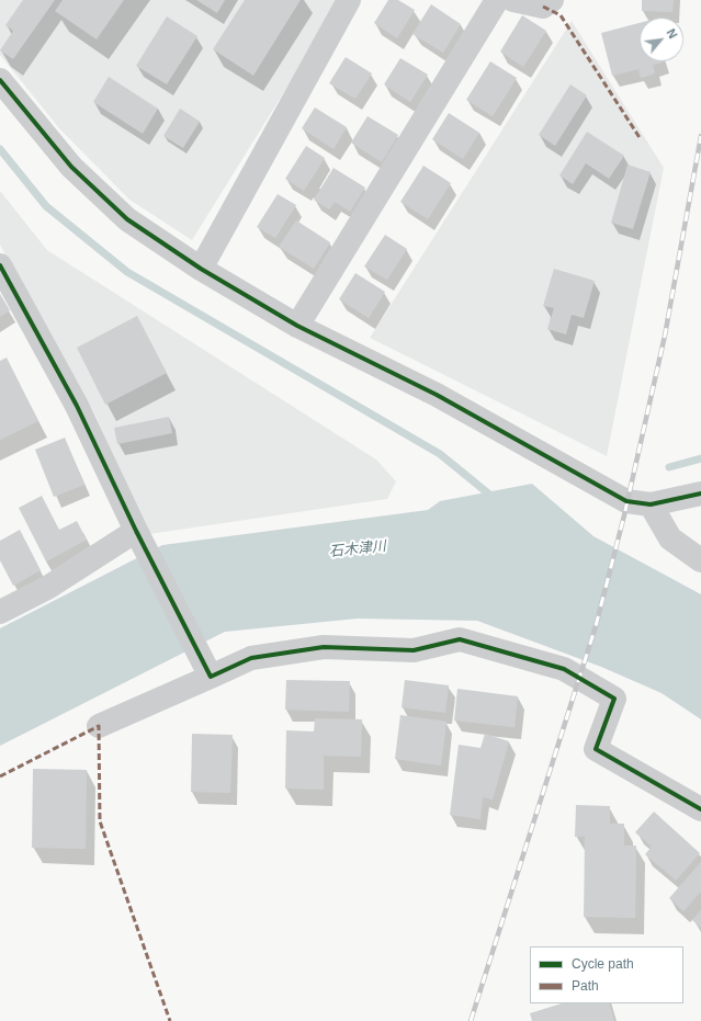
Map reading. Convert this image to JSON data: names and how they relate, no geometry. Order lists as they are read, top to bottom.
{
  "water": ["石木津川"],
  "legend": ["Cycle path", "Path"],
  "north": "top right"
}
